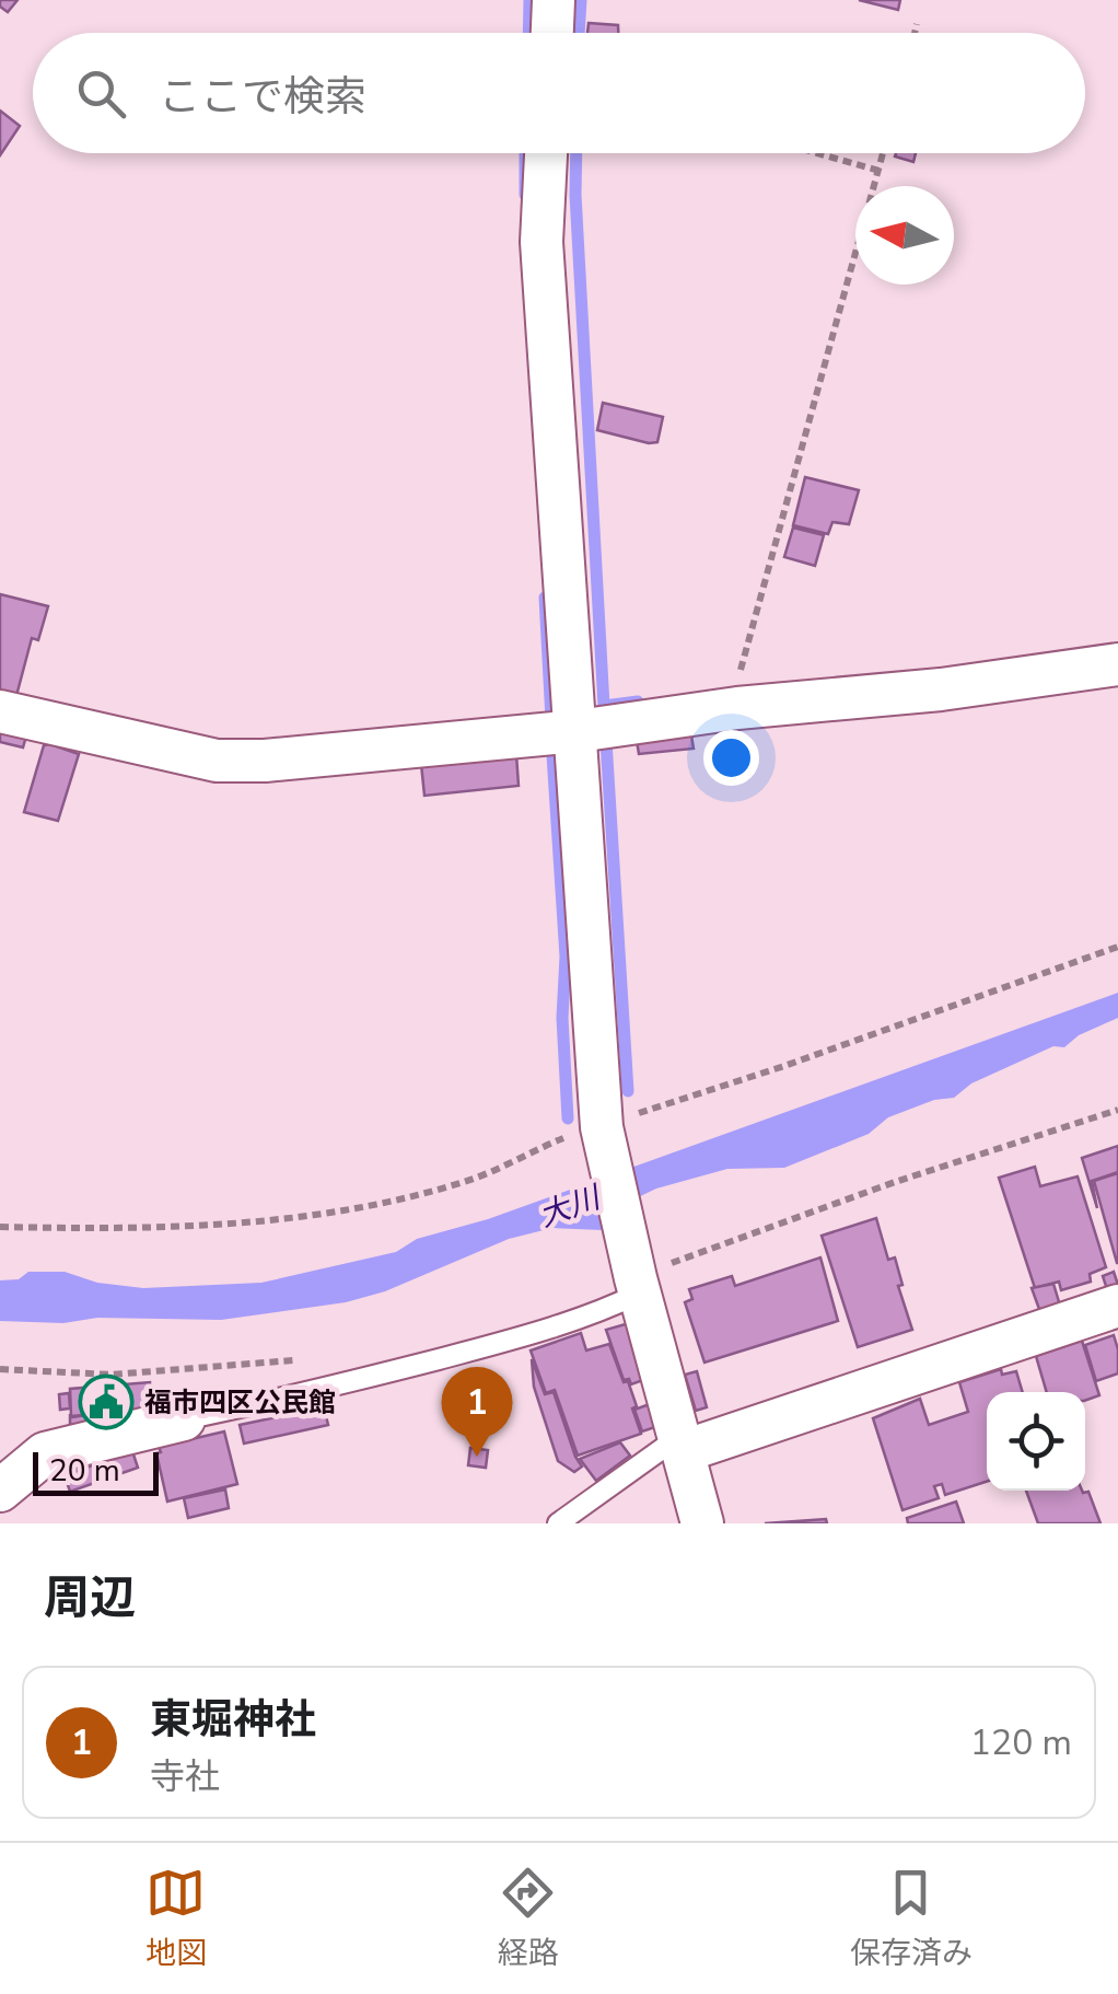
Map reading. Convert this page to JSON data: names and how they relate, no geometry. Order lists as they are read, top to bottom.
{
  "water": ["大川"],
  "places": {
    "public building": ["福市四区公民館"]
  },
  "scale_bar": "20 m",
  "north": "left",
  "page": {
    "search": "ここで検索",
    "pins": "1",
    "scale": "20 m",
    "heading": "周辺",
    "list": [
      {
        "mark": "1",
        "name": "東堀神社",
        "note": "寺社",
        "value": "120 m"
      }
    ],
    "nav": ["地図", "経路", "保存済み"]
  }
}
